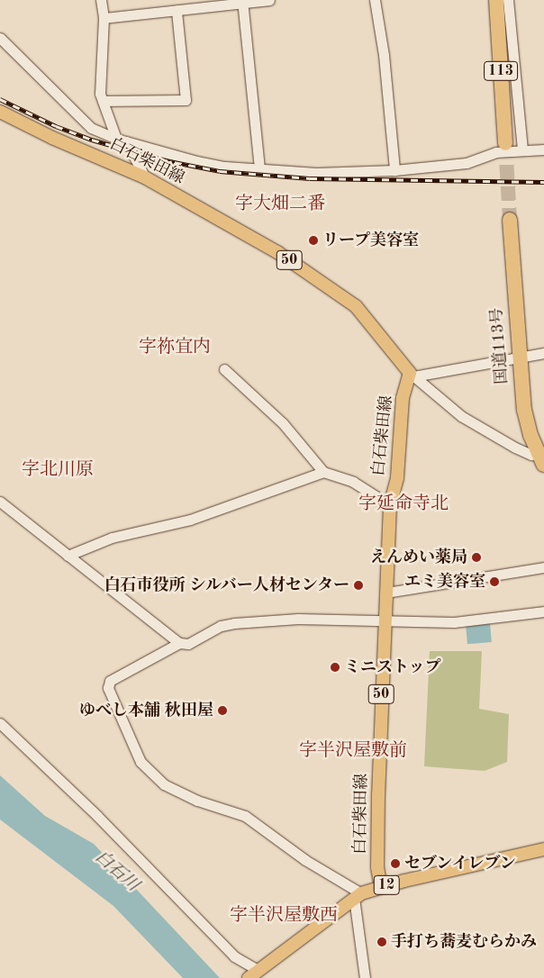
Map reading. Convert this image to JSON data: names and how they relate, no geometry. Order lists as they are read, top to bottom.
{
  "streets": {
    "highway": ["113", "国道113号"],
    "main road": ["白石柴田線", "50", "12"]
  },
  "crossings": [
    ["白石柴田線", "12"]
  ],
  "districts": [
    "字大畑二番",
    "字祢宜内",
    "字北川原",
    "字延命寺北",
    "字半沢屋敷前",
    "字半沢屋敷西"
  ],
  "water": ["白石川"],
  "places": [
    "リープ美容室",
    "えんめい薬局",
    "エミ美容室",
    "白石市役所 シルバー人材センター",
    "ミニストップ",
    "ゆべし本舗 秋田屋",
    "セブンイレブン",
    "手打ち蕎麦むらかみ"
  ]
}
